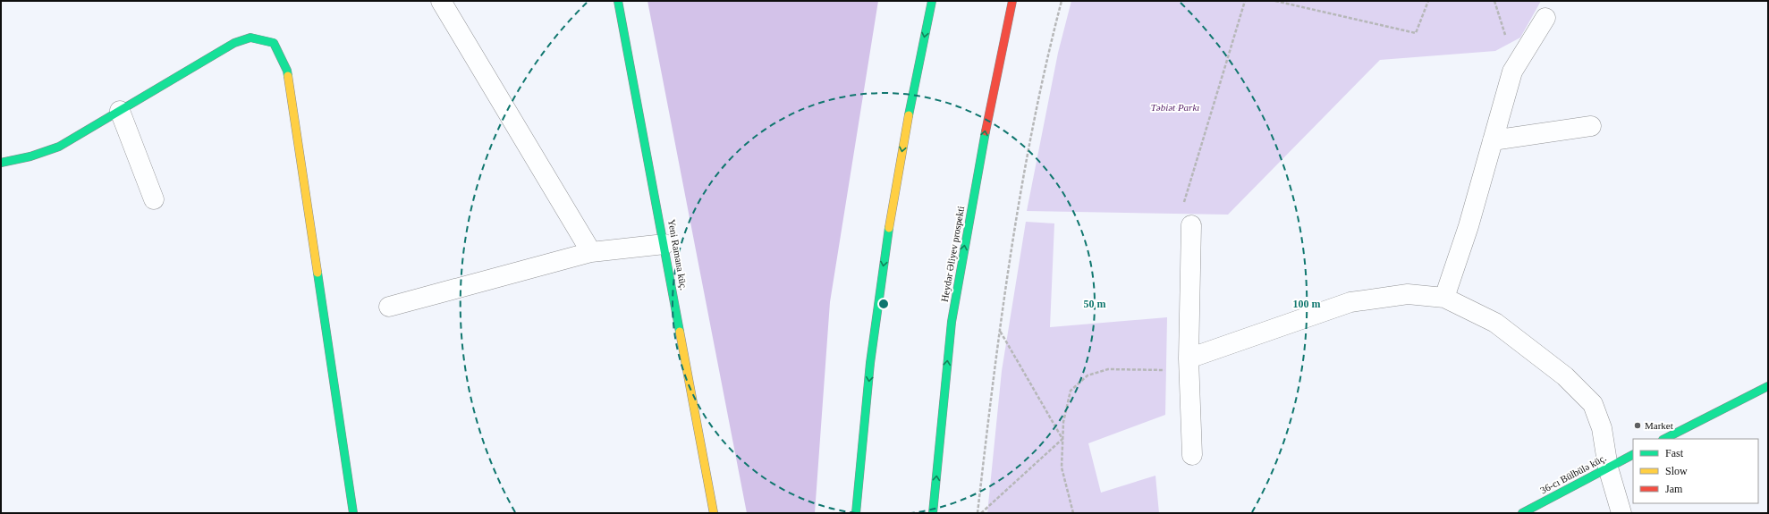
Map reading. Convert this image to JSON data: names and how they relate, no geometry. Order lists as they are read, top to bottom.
{
  "streets": {
    "main road": ["Heydər Əliyev prospekti", "Yeni Ramana küç.", "36-cı Bülbülə küç."]
  },
  "one_way": ["Heydər Əliyev prospekti"],
  "parks": ["Təbiət Parkı"],
  "places": ["Market"],
  "legend": ["Fast", "Slow", "Jam"],
  "rings": ["50 m", "100 m"]
}
